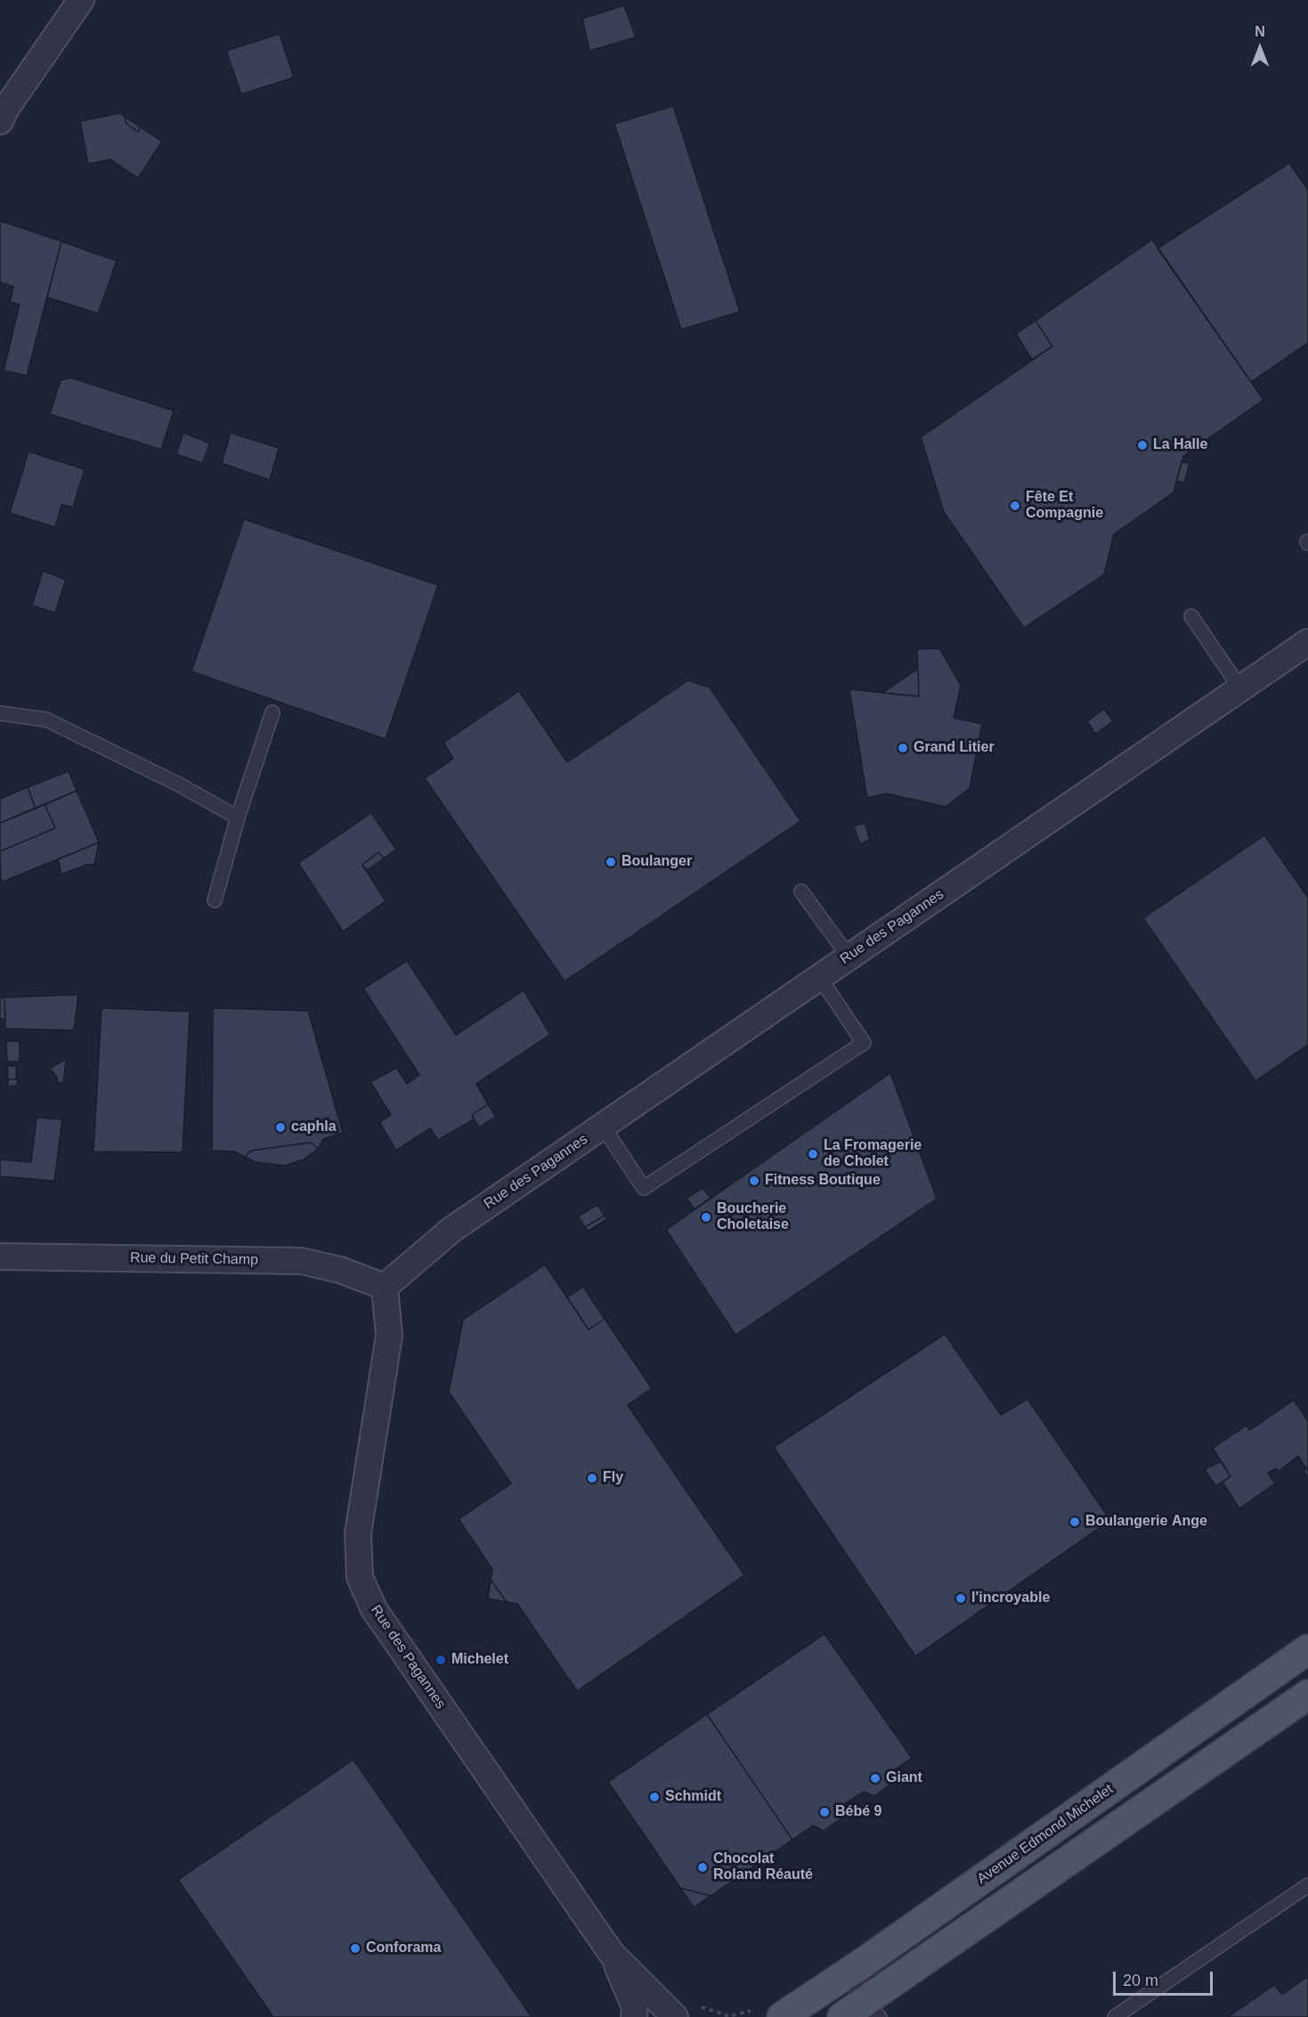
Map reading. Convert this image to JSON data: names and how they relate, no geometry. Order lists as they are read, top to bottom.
{
  "streets": {
    "main road": ["Avenue Edmond Michelet"],
    "street": ["Rue des Pagannes", "Rue du Petit Champ"]
  },
  "crossings": [
    ["Rue des Pagannes", "Rue du Petit Champ"]
  ],
  "places": [
    "La Halle",
    "Fête Et Compagnie",
    "Grand Litier",
    "Boulanger",
    "caphla",
    "La Fromagerie de Cholet",
    "Fitness Boutique",
    "Boucherie Choletaise",
    "Fly",
    "Boulangerie Ange",
    "l'incroyable",
    "Michelet",
    "Giant",
    "Schmidt",
    "Bébé 9",
    "Chocolat Roland Réauté",
    "Conforama"
  ],
  "scale_bar": "20 m",
  "north": "top"
}
